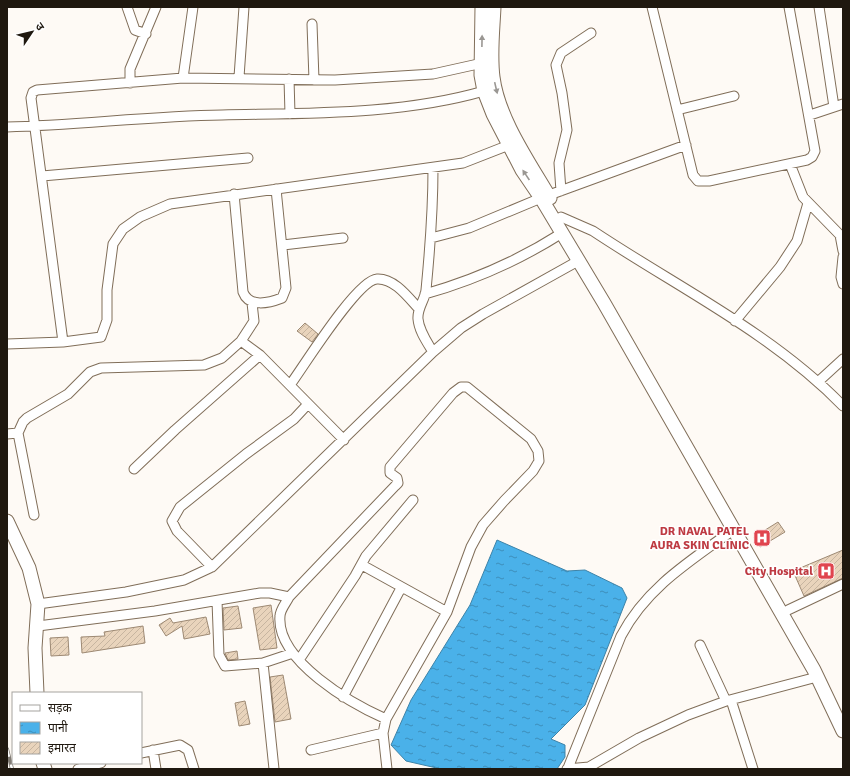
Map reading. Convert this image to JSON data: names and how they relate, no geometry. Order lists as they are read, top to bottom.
{
  "places": {
    "hospital": ["DR NAVAL PATEL AURA SKIN CLINIC", "City Hospital"]
  },
  "legend": ["सड़क", "पानी", "इमारत"],
  "north": "top right"
}
